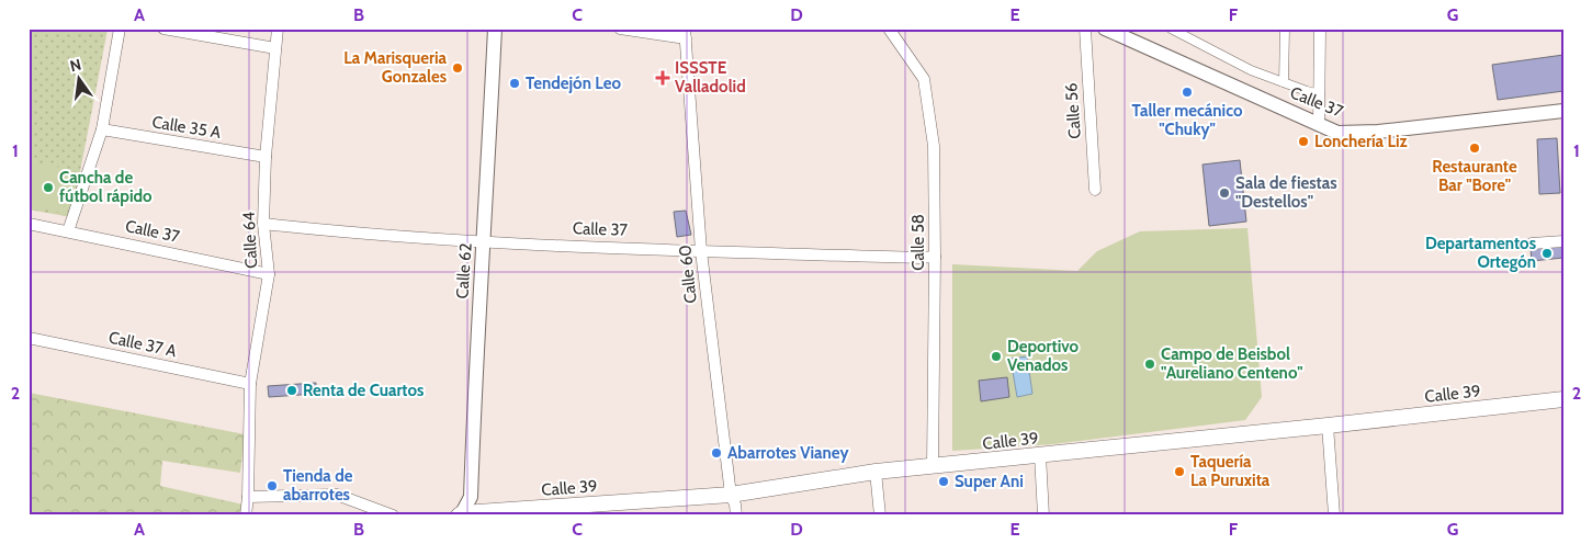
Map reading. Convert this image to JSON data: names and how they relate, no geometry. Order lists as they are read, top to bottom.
{
  "streets": {
    "main road": ["Calle 39"],
    "street": [
      "Calle 37",
      "Calle 56",
      "Calle 35 A",
      "Calle 64",
      "Calle 58",
      "Calle 62",
      "Calle 60",
      "Calle 37 A"
    ]
  },
  "crossings": [
    ["Calle 37", "Calle 64"],
    ["Calle 37", "Calle 58"],
    ["Calle 37", "Calle 62"],
    ["Calle 37", "Calle 60"],
    ["Calle 35 A", "Calle 64"],
    ["Calle 64", "Calle 37 A"],
    ["Calle 58", "Calle 39"],
    ["Calle 62", "Calle 39"],
    ["Calle 60", "Calle 39"]
  ],
  "places": {
    "other": [
      "La Marisqueria Gonzales",
      "Tendejón Leo",
      "Taller mecánico \"Chuky\"",
      "Lonchería Liz",
      "Restaurante Bar \"Bore\"",
      "Cancha de fútbol rápido",
      "Sala de fiestas \"Destellos\"",
      "Departamentos Ortegón",
      "Deportivo Venados",
      "Campo de Beisbol \"Aureliano Centeno\"",
      "Renta de Cuartos",
      "Abarrotes Vianey",
      "Taquería La Puruxita",
      "Super Ani",
      "Tienda de abarrotes"
    ],
    "health": ["ISSSTE Valladolid"]
  },
  "north": "top",
  "grid": {
    "columns": [
      "A",
      "B",
      "C",
      "D",
      "E",
      "F",
      "G"
    ],
    "rows": ["1", "2"]
  }
}
